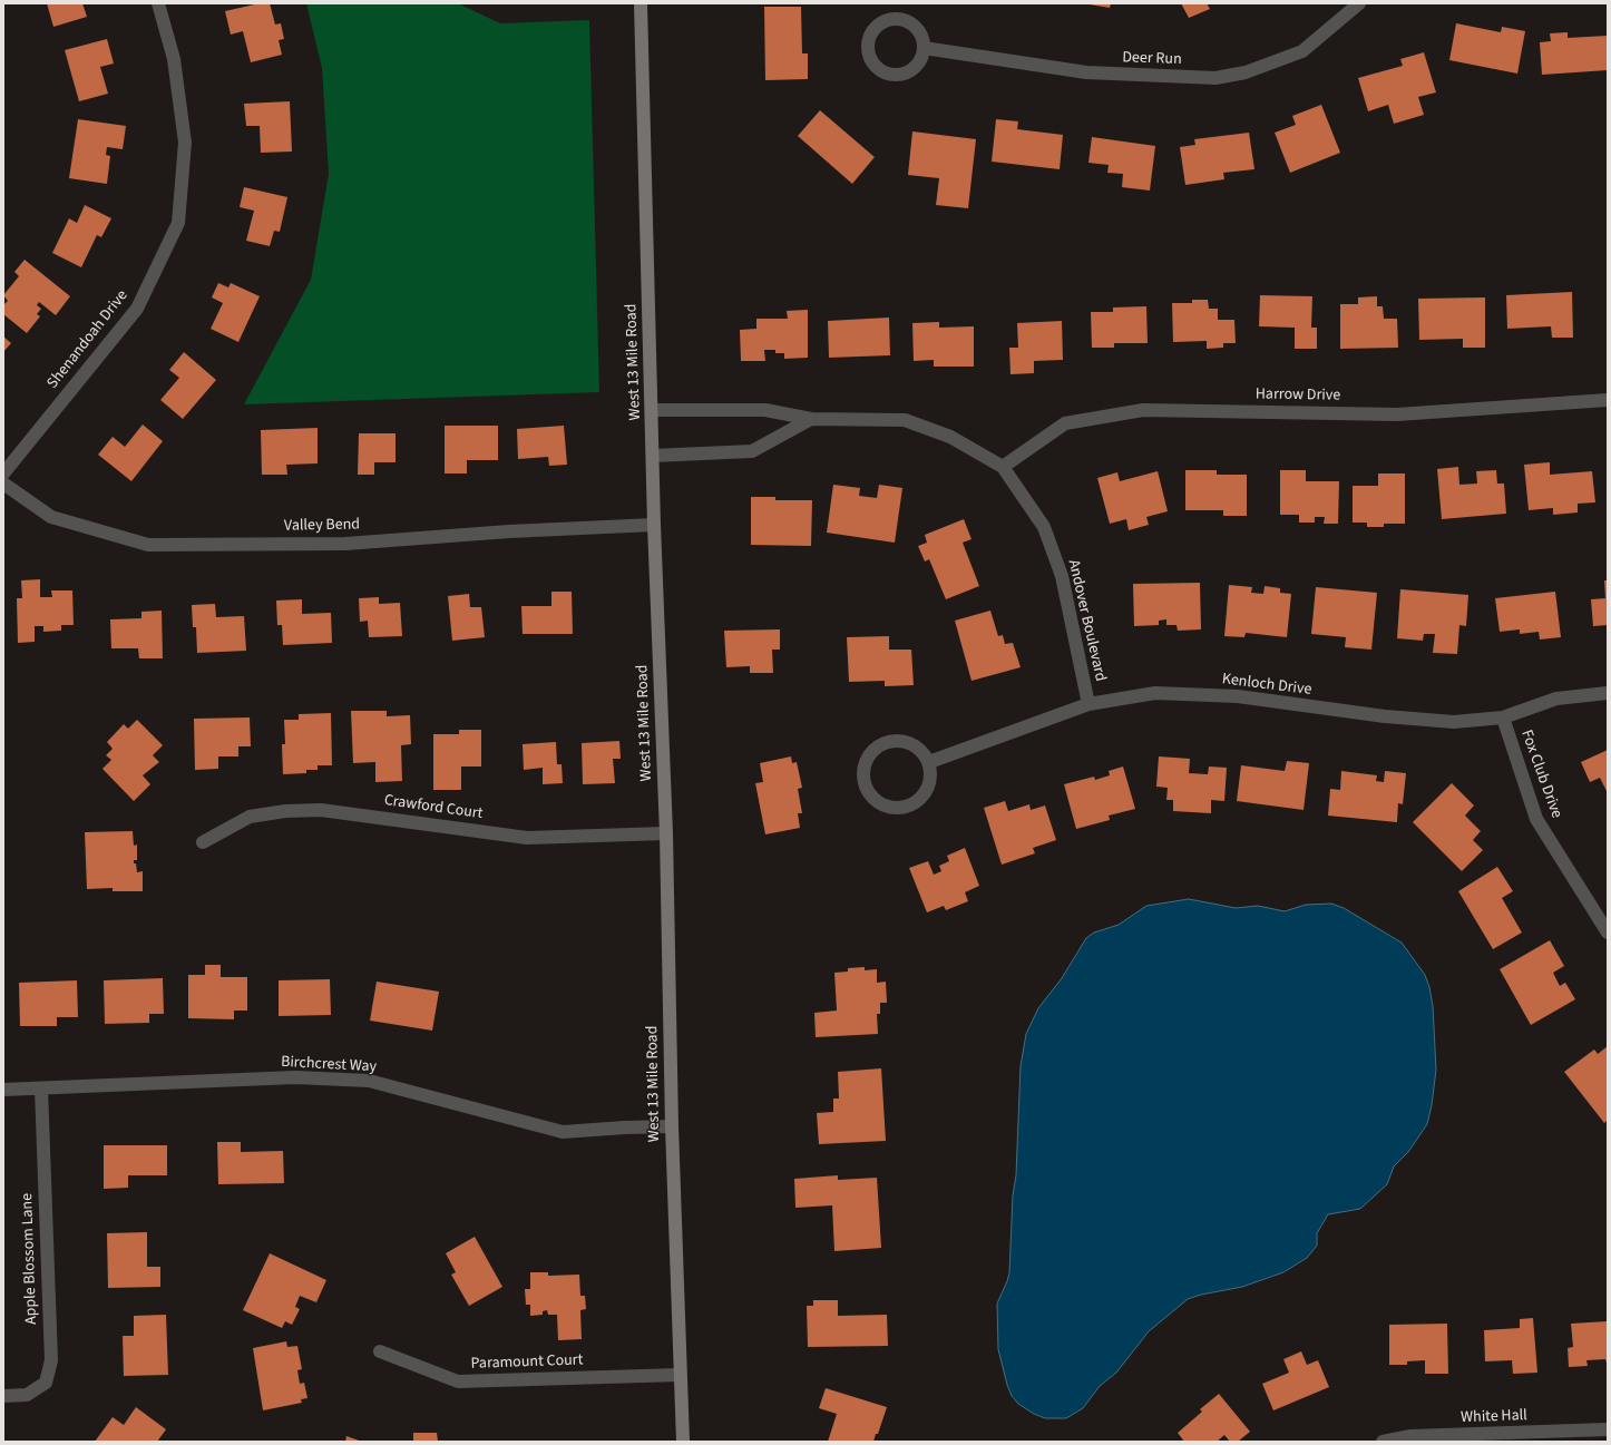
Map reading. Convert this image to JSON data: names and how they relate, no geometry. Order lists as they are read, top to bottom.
{
  "streets": {
    "street": [
      "Deer Run",
      "Shenandoah Drive",
      "West 13 Mile Road",
      "Harrow Drive",
      "Valley Bend",
      "Andover Boulevard",
      "Kenloch Drive",
      "Fox Club Drive",
      "Crawford Court",
      "Birchcrest Way",
      "Apple Blossom Lane",
      "Paramount Court",
      "White Hall"
    ]
  },
  "crossings": [
    ["West 13 Mile Road", "Valley Bend"],
    ["West 13 Mile Road", "Andover Boulevard"],
    ["West 13 Mile Road", "Crawford Court"],
    ["West 13 Mile Road", "Birchcrest Way"],
    ["West 13 Mile Road", "Paramount Court"],
    ["Harrow Drive", "Andover Boulevard"],
    ["Andover Boulevard", "Kenloch Drive"],
    ["Kenloch Drive", "Fox Club Drive"],
    ["Birchcrest Way", "Apple Blossom Lane"]
  ]
}
